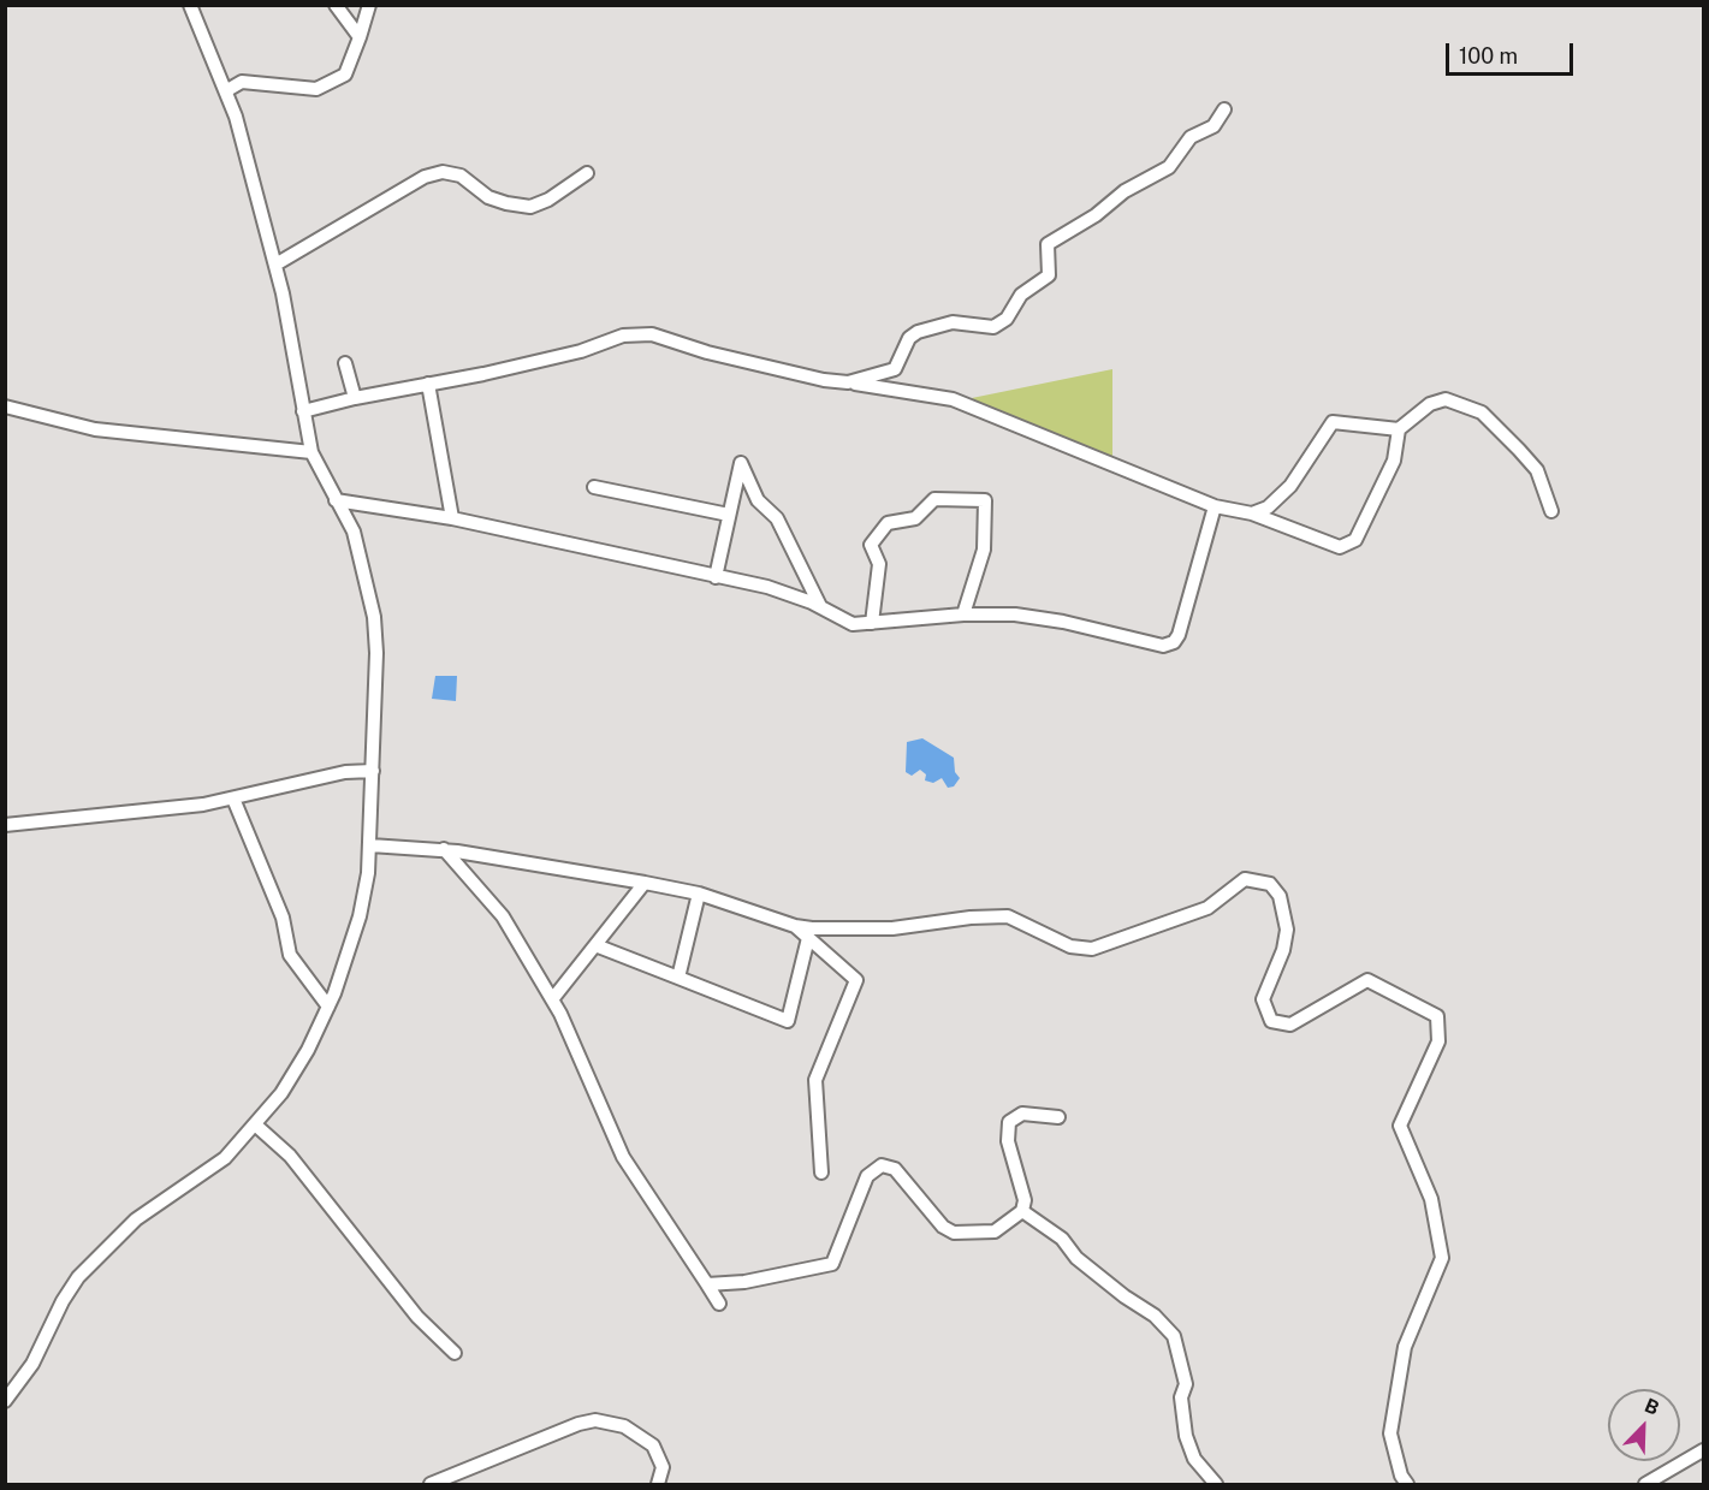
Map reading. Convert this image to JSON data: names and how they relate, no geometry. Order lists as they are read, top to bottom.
{
  "scale_bar": "100 m",
  "north": "top right"
}
